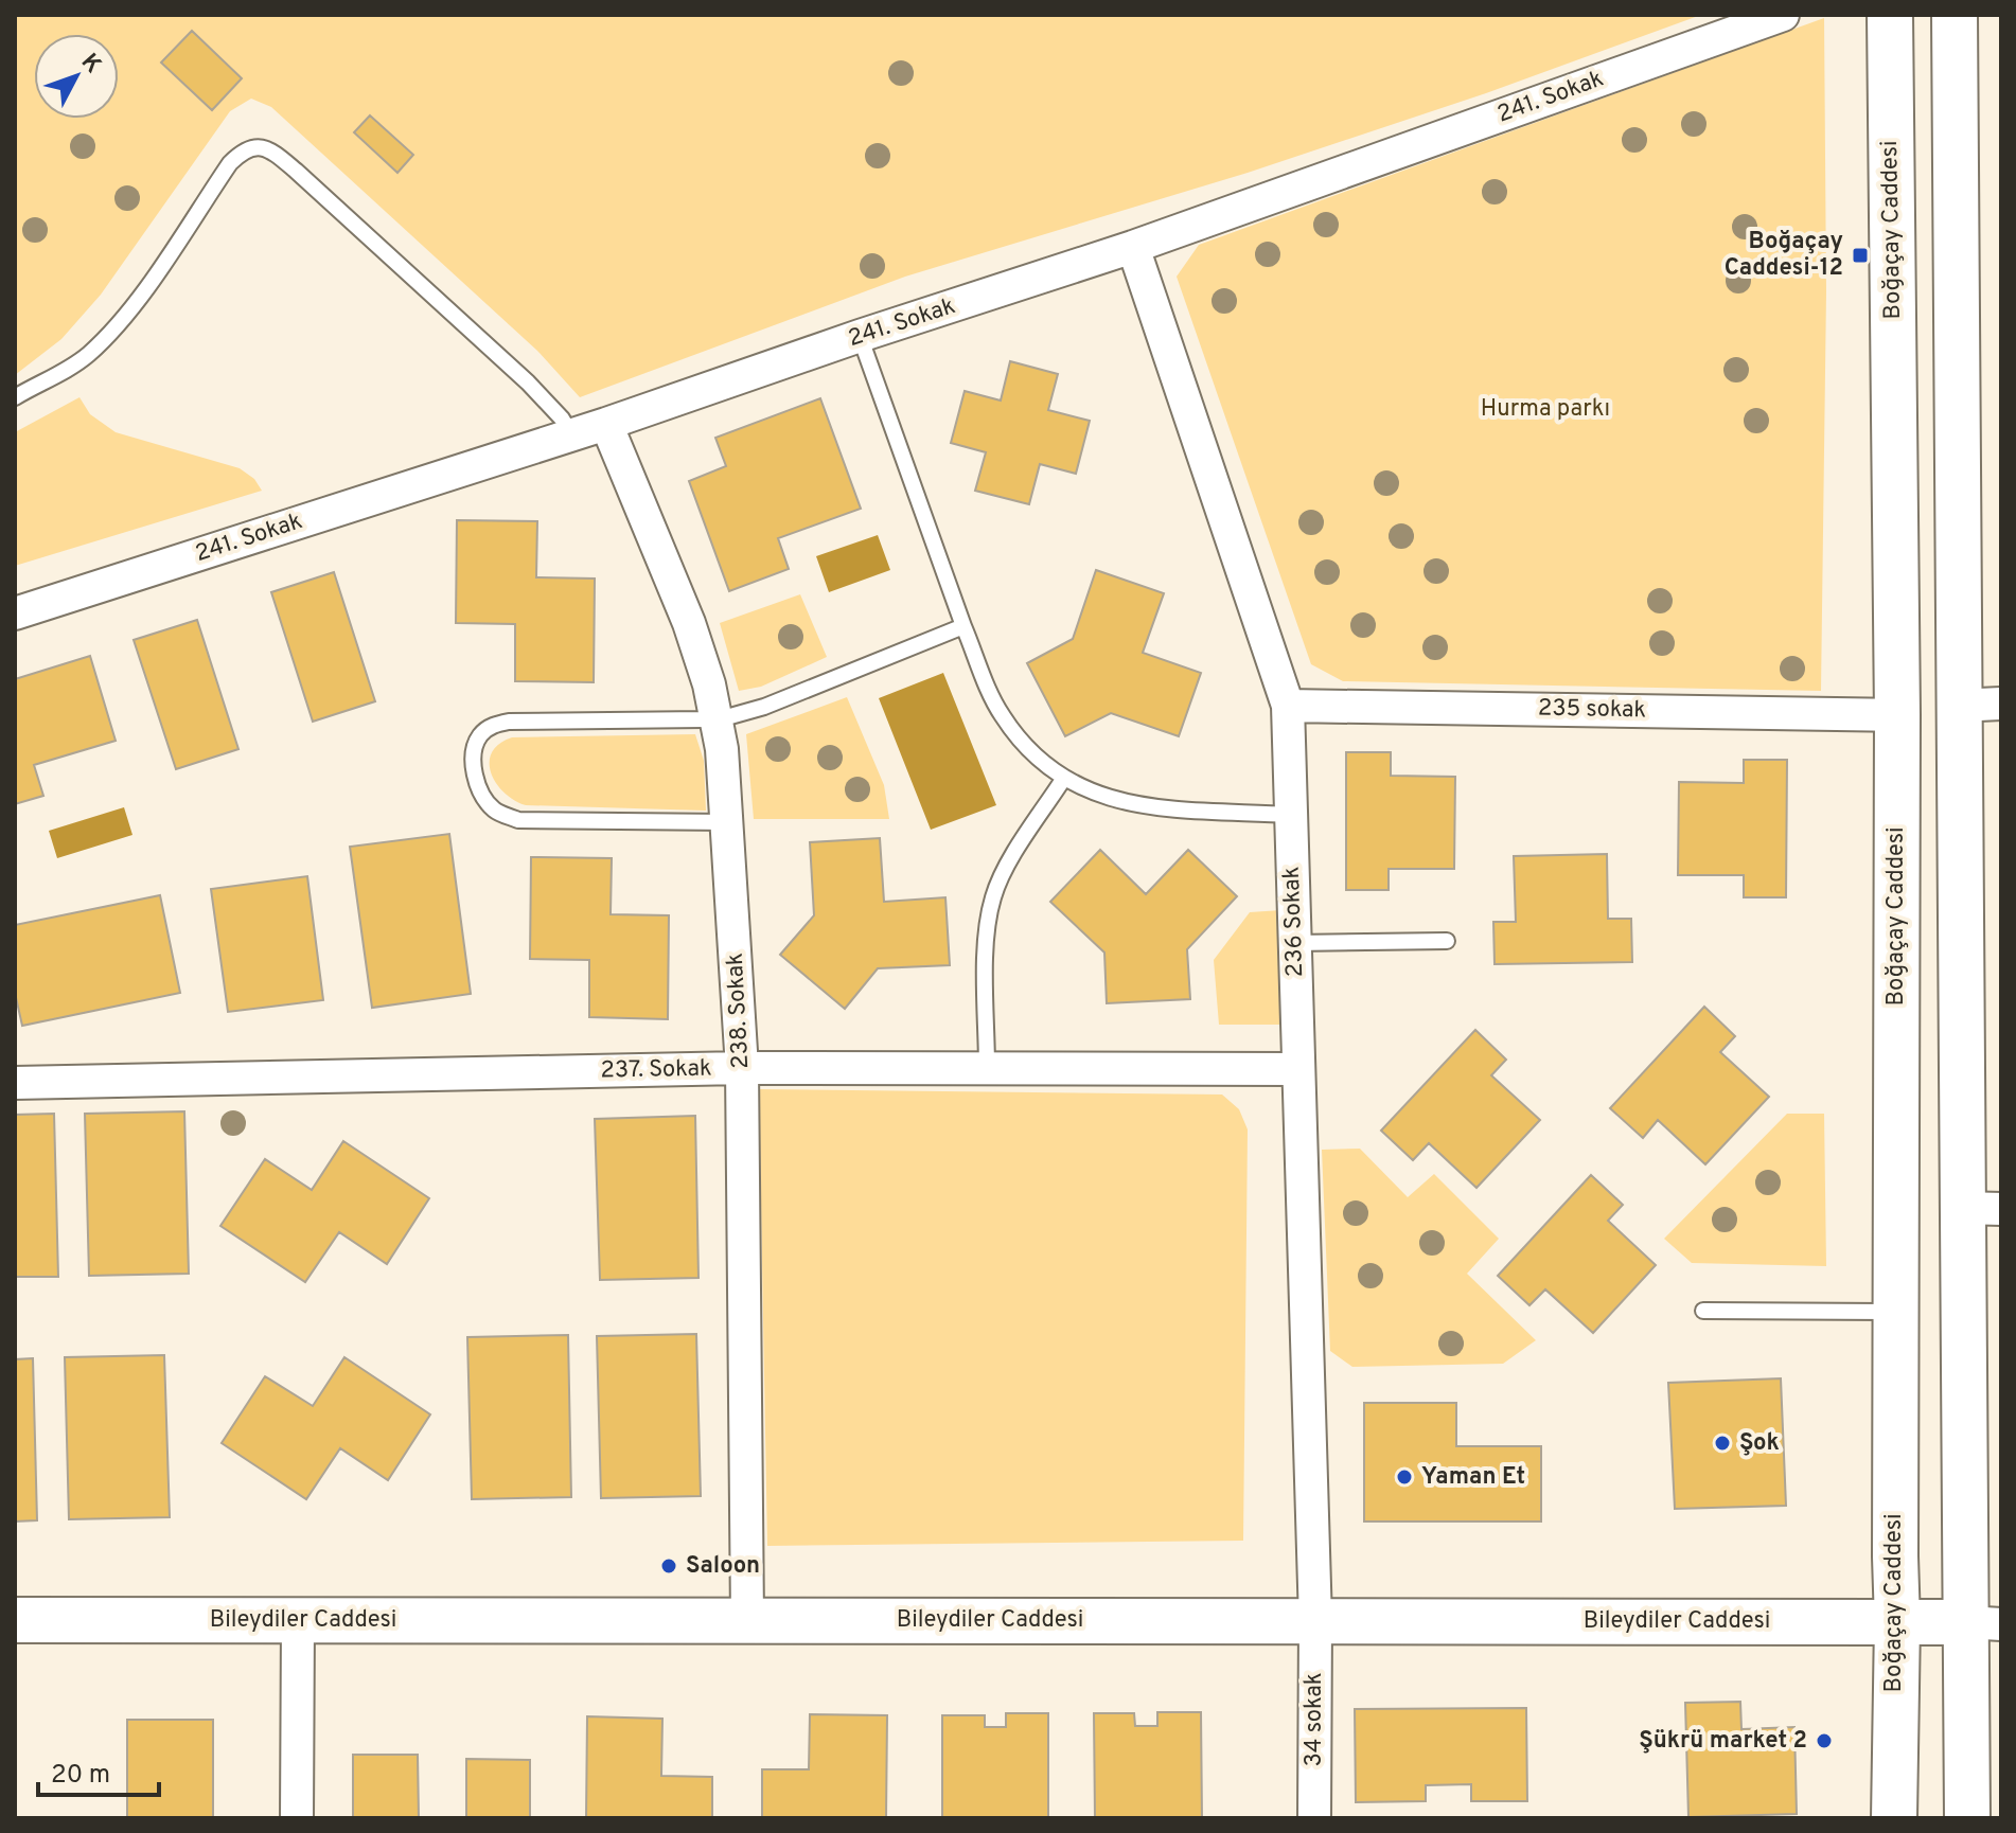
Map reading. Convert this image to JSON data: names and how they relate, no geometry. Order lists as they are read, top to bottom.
{
  "streets": {
    "main road": ["Boğaçay Caddesi", "Bileydiler Caddesi"],
    "street": [
      "241. Sokak",
      "235 sokak",
      "236 Sokak",
      "238. Sokak",
      "237. Sokak",
      "34 sokak"
    ]
  },
  "crossings": [
    ["241. Sokak", "236 Sokak"],
    ["241. Sokak", "238. Sokak"],
    ["Boğaçay Caddesi", "235 sokak"],
    ["Boğaçay Caddesi", "Bileydiler Caddesi"],
    ["235 sokak", "236 Sokak"],
    ["236 Sokak", "237. Sokak"],
    ["236 Sokak", "Bileydiler Caddesi"],
    ["236 Sokak", "34 sokak"],
    ["238. Sokak", "237. Sokak"],
    ["238. Sokak", "Bileydiler Caddesi"],
    ["Bileydiler Caddesi", "34 sokak"]
  ],
  "parks": ["Hurma parkı"],
  "places": {
    "transit": ["Boğaçay Caddesi-12"],
    "other": [
      "Şok",
      "Yaman Et",
      "Saloon",
      "Şükrü market 2"
    ]
  },
  "scale_bar": "20 m",
  "north": "top right"
}
